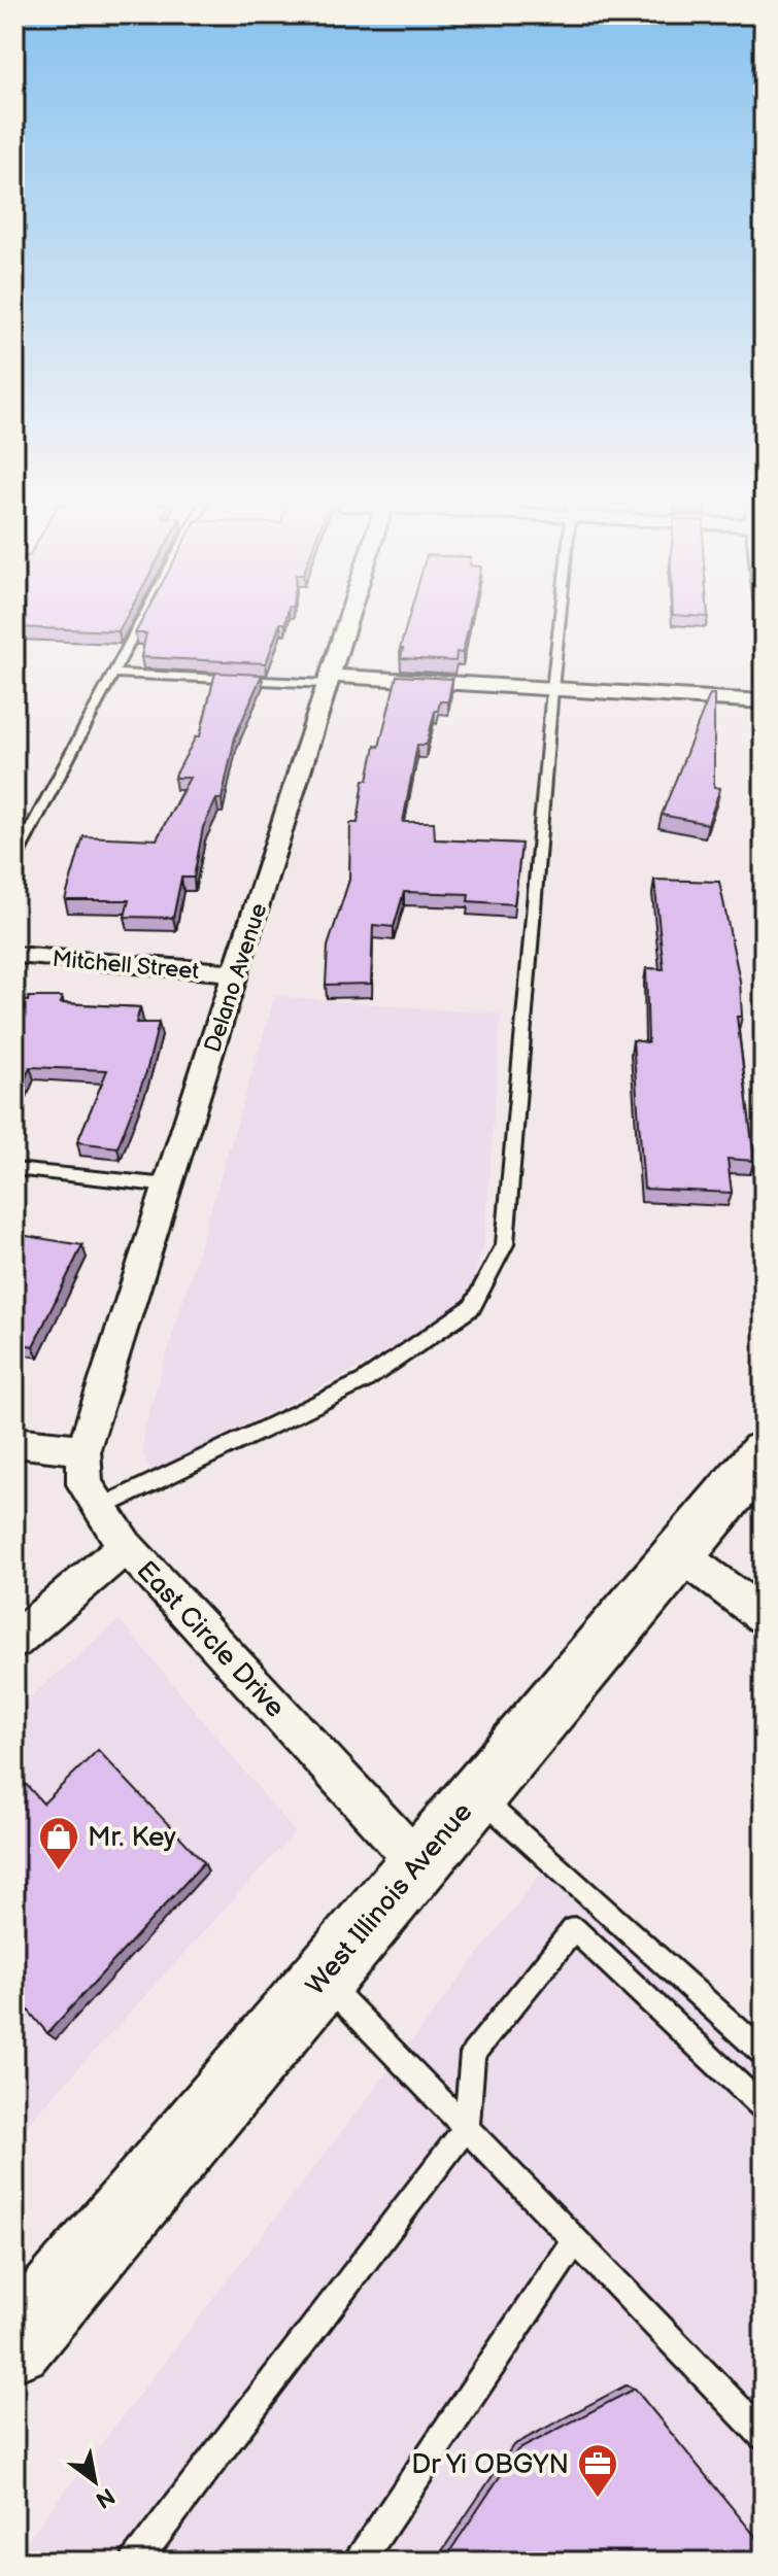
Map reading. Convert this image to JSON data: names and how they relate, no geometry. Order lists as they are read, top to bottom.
{
  "streets": {
    "main road": ["West Illinois Avenue"],
    "street": ["Mitchell Street", "Delano Avenue", "East Circle Drive"]
  },
  "crossings": [
    ["Mitchell Street", "Delano Avenue"],
    ["Delano Avenue", "East Circle Drive"],
    ["East Circle Drive", "West Illinois Avenue"]
  ],
  "places": {
    "shop": ["Mr. Key"],
    "office": ["Dr Yi OBGYN"]
  },
  "north": "bottom right"
}
